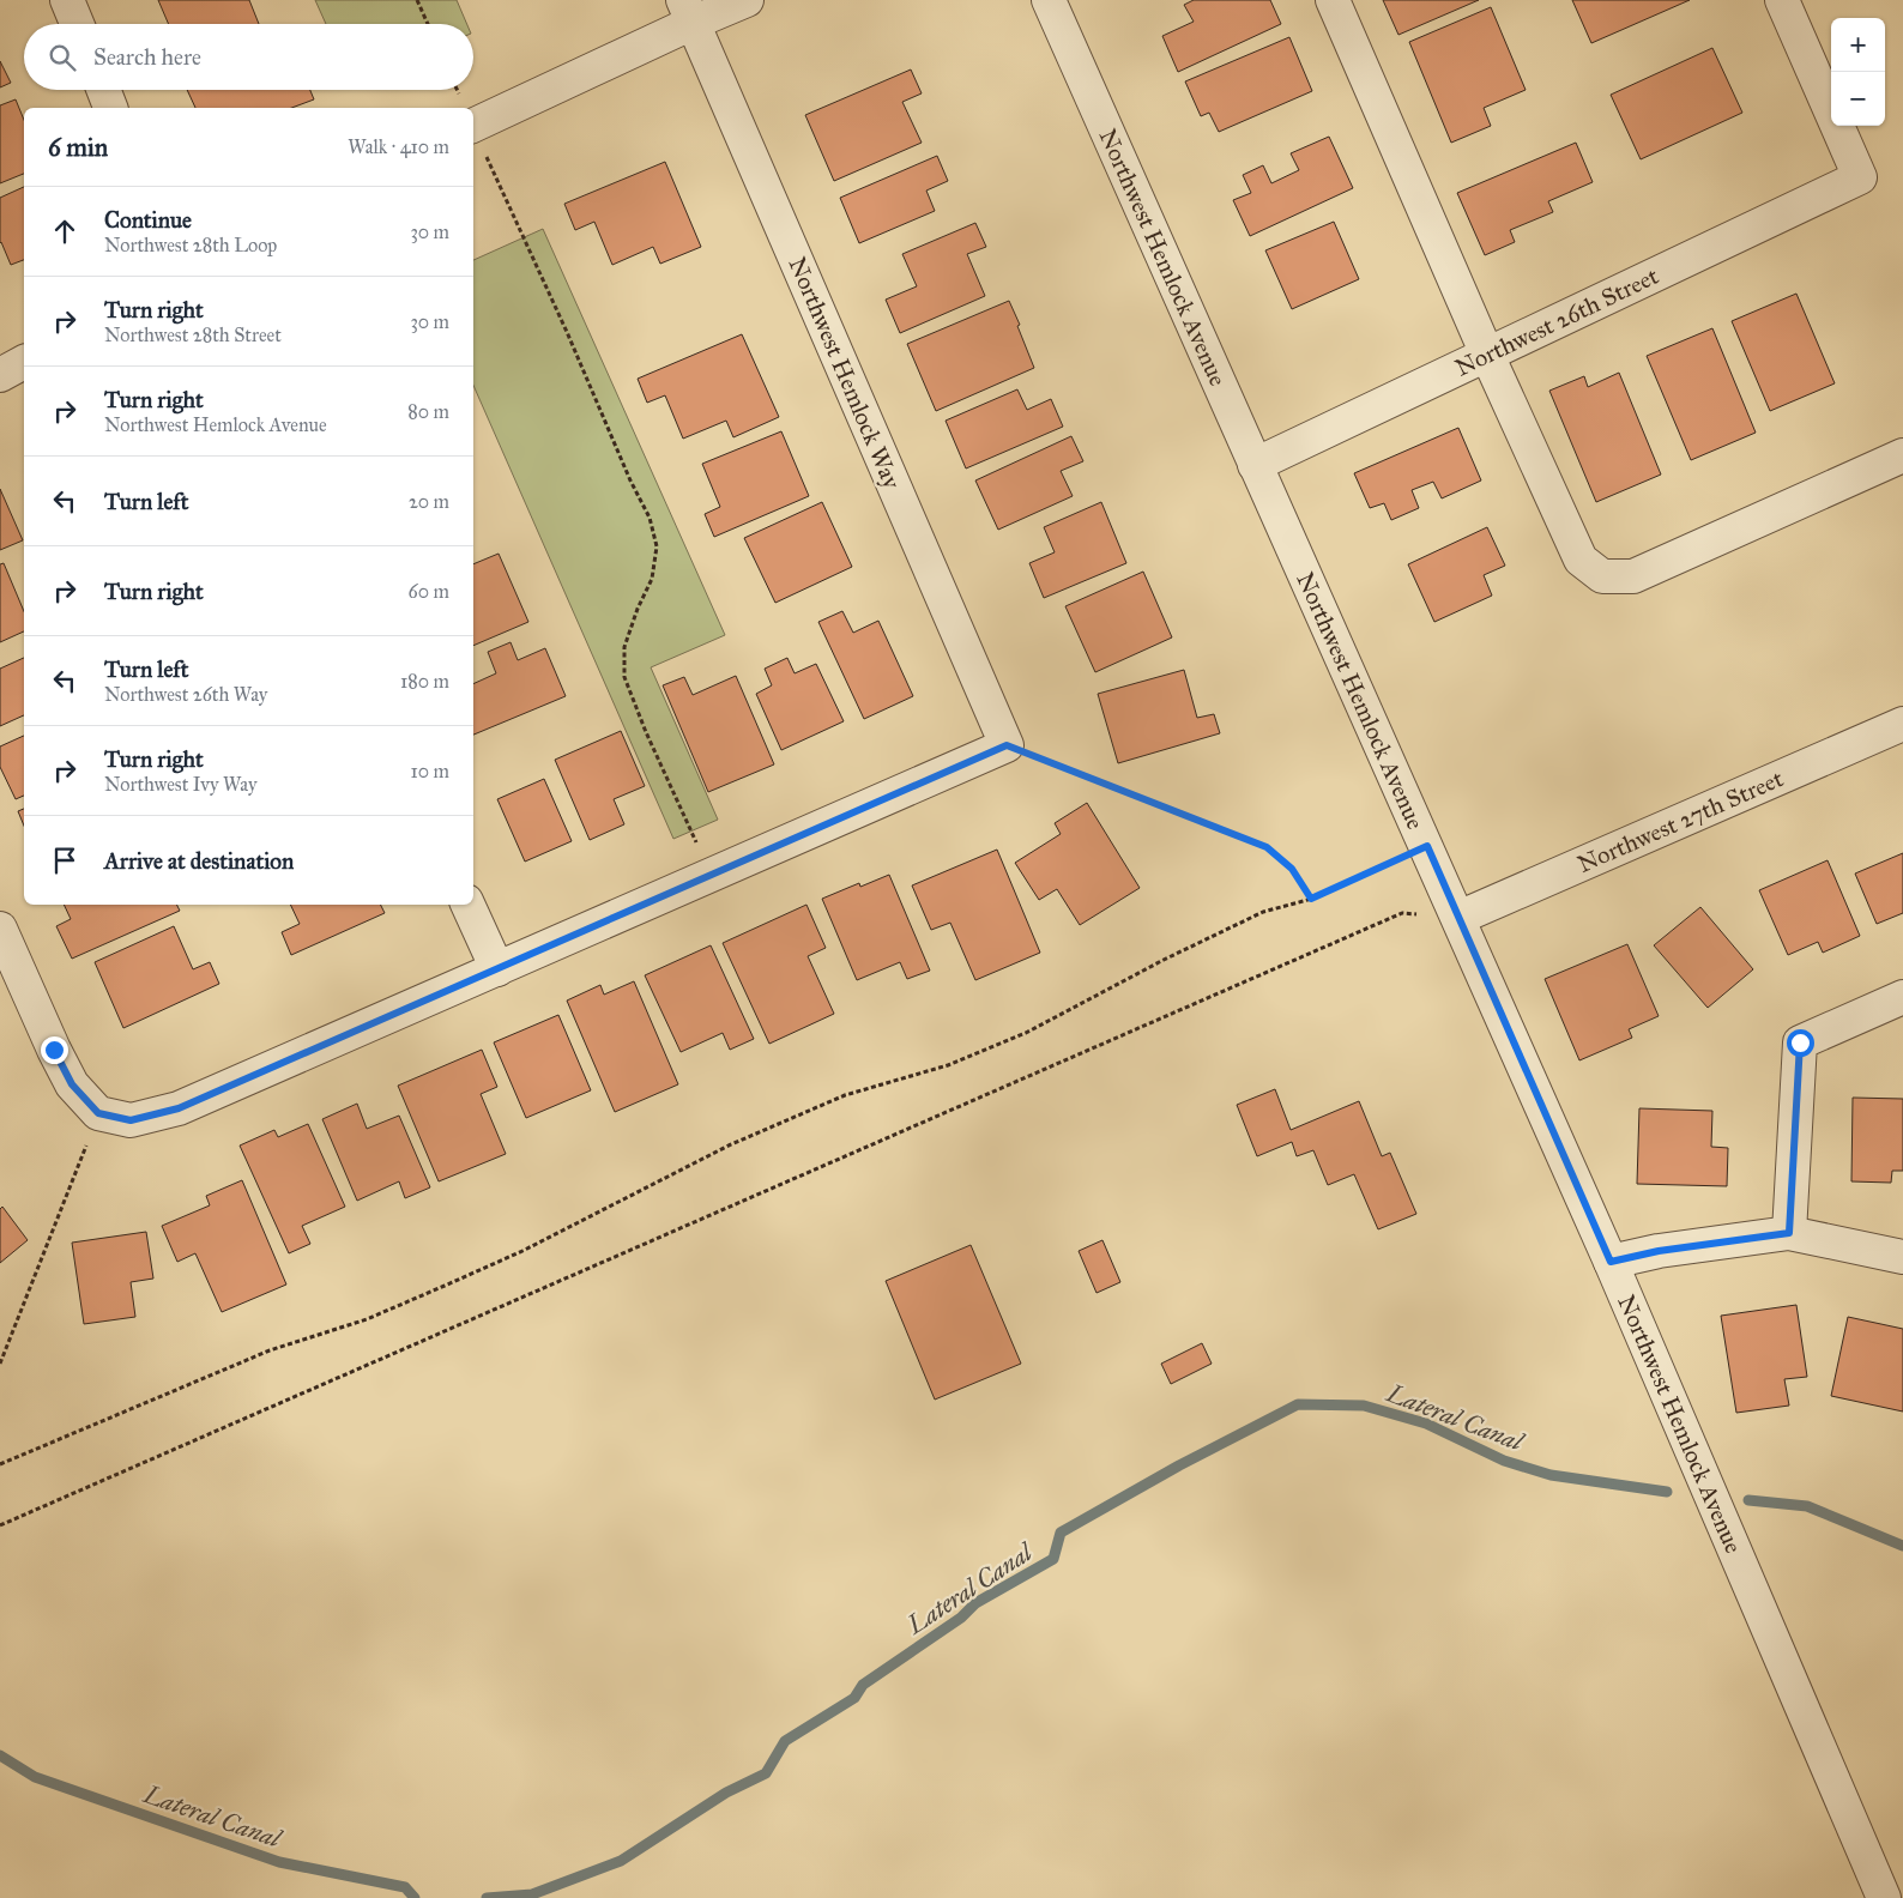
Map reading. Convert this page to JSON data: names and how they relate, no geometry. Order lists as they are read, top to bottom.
{
  "streets": {
    "street": [
      "Northwest Hemlock Avenue",
      "Northwest 26th Street",
      "Northwest Hemlock Way",
      "Northwest 27th Street"
    ]
  },
  "crossings": [
    ["Northwest Hemlock Avenue", "Northwest 26th Street"],
    ["Northwest Hemlock Avenue", "Northwest 27th Street"]
  ],
  "water": ["Lateral Canal"],
  "page": {
    "map_buttons": ["+", "−"],
    "search": "Search here",
    "heading": ["6 min", "Walk · 410 m"],
    "list": [
      ["Continue", "Northwest 28th Loop", "30 m"],
      ["Turn right", "Northwest 28th Street", "30 m"],
      ["Turn right", "Northwest Hemlock Avenue", "80 m"],
      ["Turn left", "20 m"],
      ["Turn right", "60 m"],
      ["Turn left", "Northwest 26th Way", "180 m"],
      ["Turn right", "Northwest Ivy Way", "10 m"],
      "Arrive at destination"
    ]
  }
}
